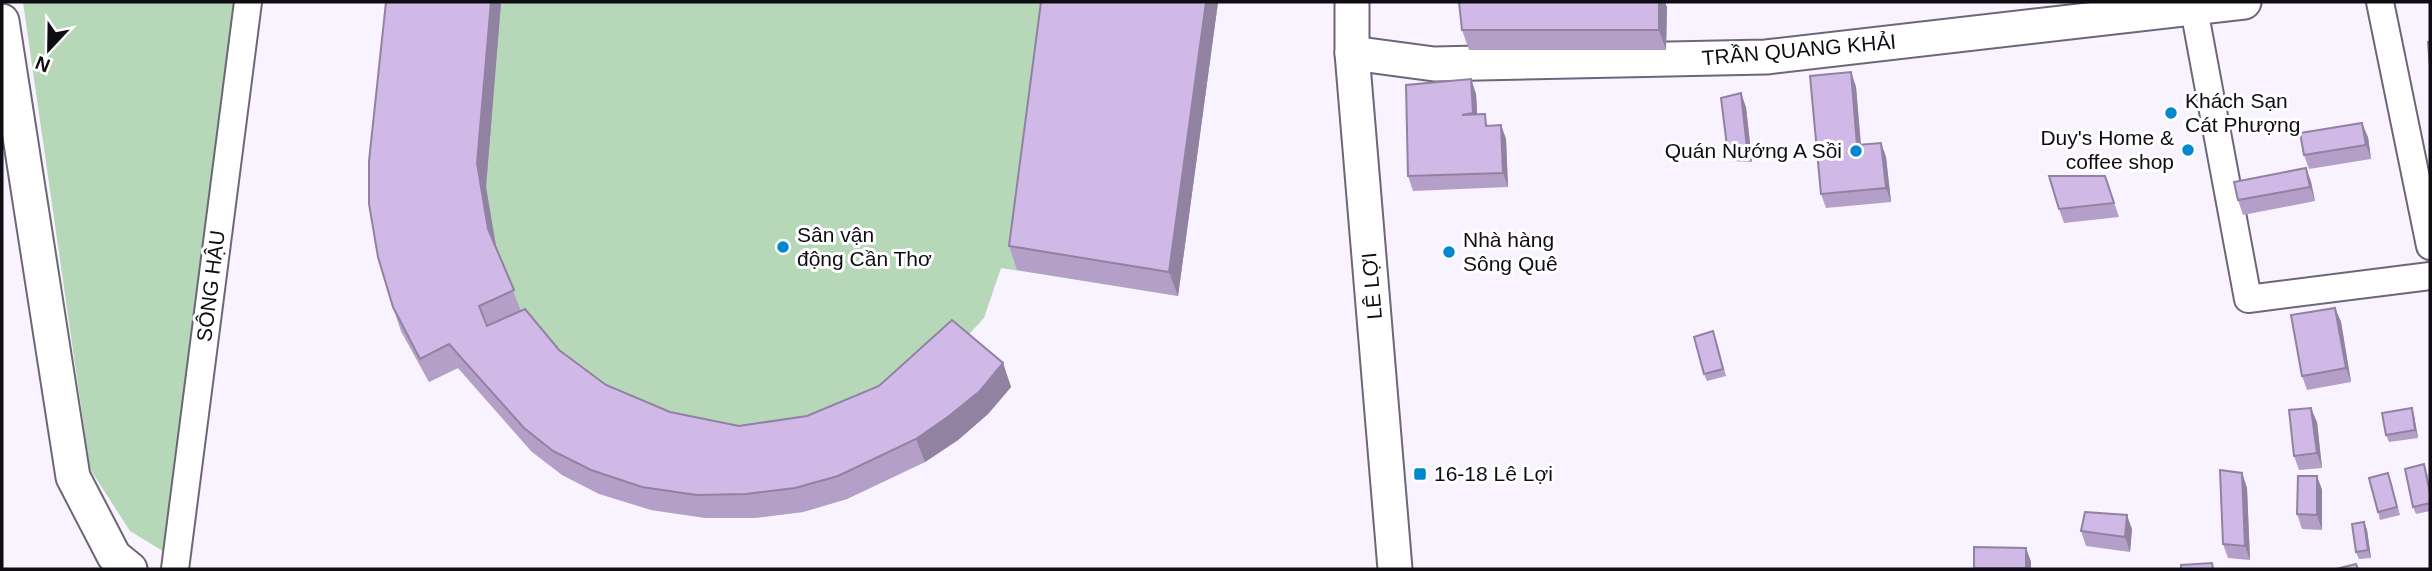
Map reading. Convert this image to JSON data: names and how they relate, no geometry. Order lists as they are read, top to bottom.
{
  "streets": {
    "street": ["TRẦN QUANG KHẢI", "SÔNG HẬU", "LÊ LỢI"]
  },
  "crossings": [
    ["TRẦN QUANG KHẢI", "LÊ LỢI"]
  ],
  "places": {
    "other": [
      "Khách Sạn Cát Phượng",
      "Duy's Home & coffee shop",
      "Quán Nướng A Sồi",
      "Sân vận động Cần Thơ",
      "Nhà hàng Sông Quê"
    ],
    "transit": ["16-18 Lê Lợi"]
  },
  "north": "bottom"
}
